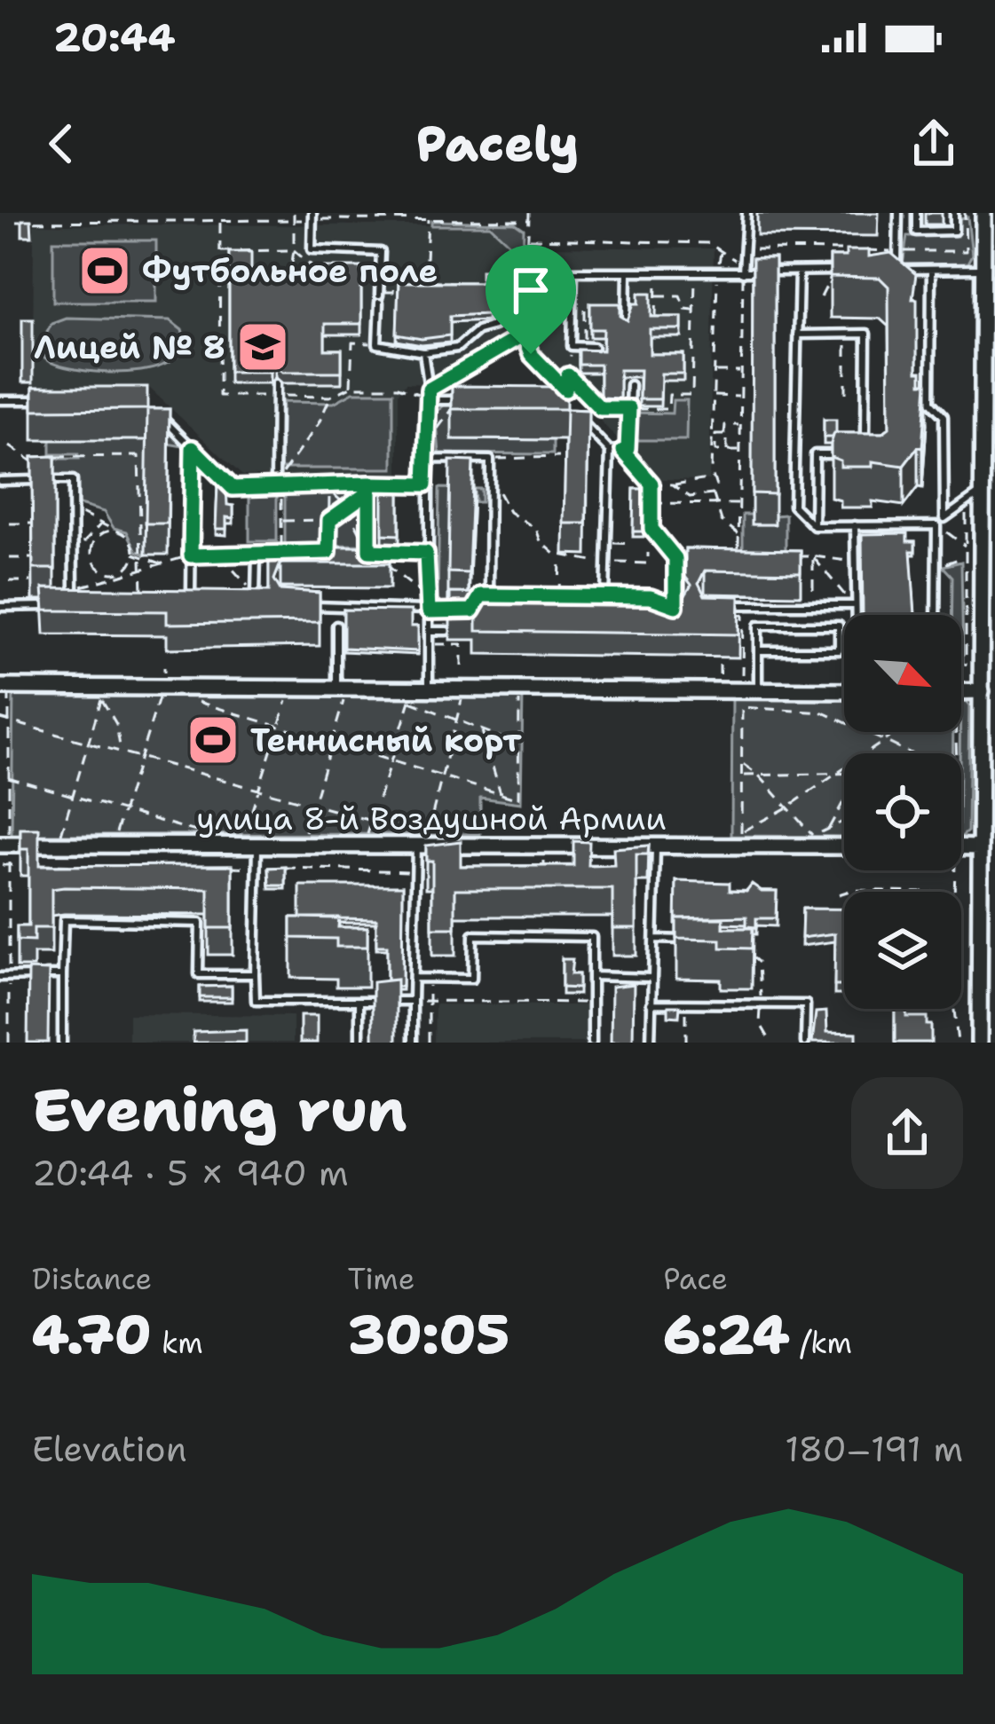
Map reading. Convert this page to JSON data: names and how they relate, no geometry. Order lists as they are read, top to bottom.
{
  "streets": {
    "street": ["улица 8-й Воздушной Армии"]
  },
  "places": {
    "sports": ["Футбольное поле", "Теннисный корт"],
    "school or university": ["Лицей № 8"]
  },
  "north": "bottom right",
  "page": {
    "status": "20:44",
    "header": "Pacely",
    "heading": ["Evening run", "20:44 · 5 × 940 m"],
    "stats": [
      ["Distance", "4.70 km"],
      ["Time", "30:05"],
      ["Pace", "6:24 /km"]
    ],
    "chart": ["Elevation", "180–191 m"]
  }
}
